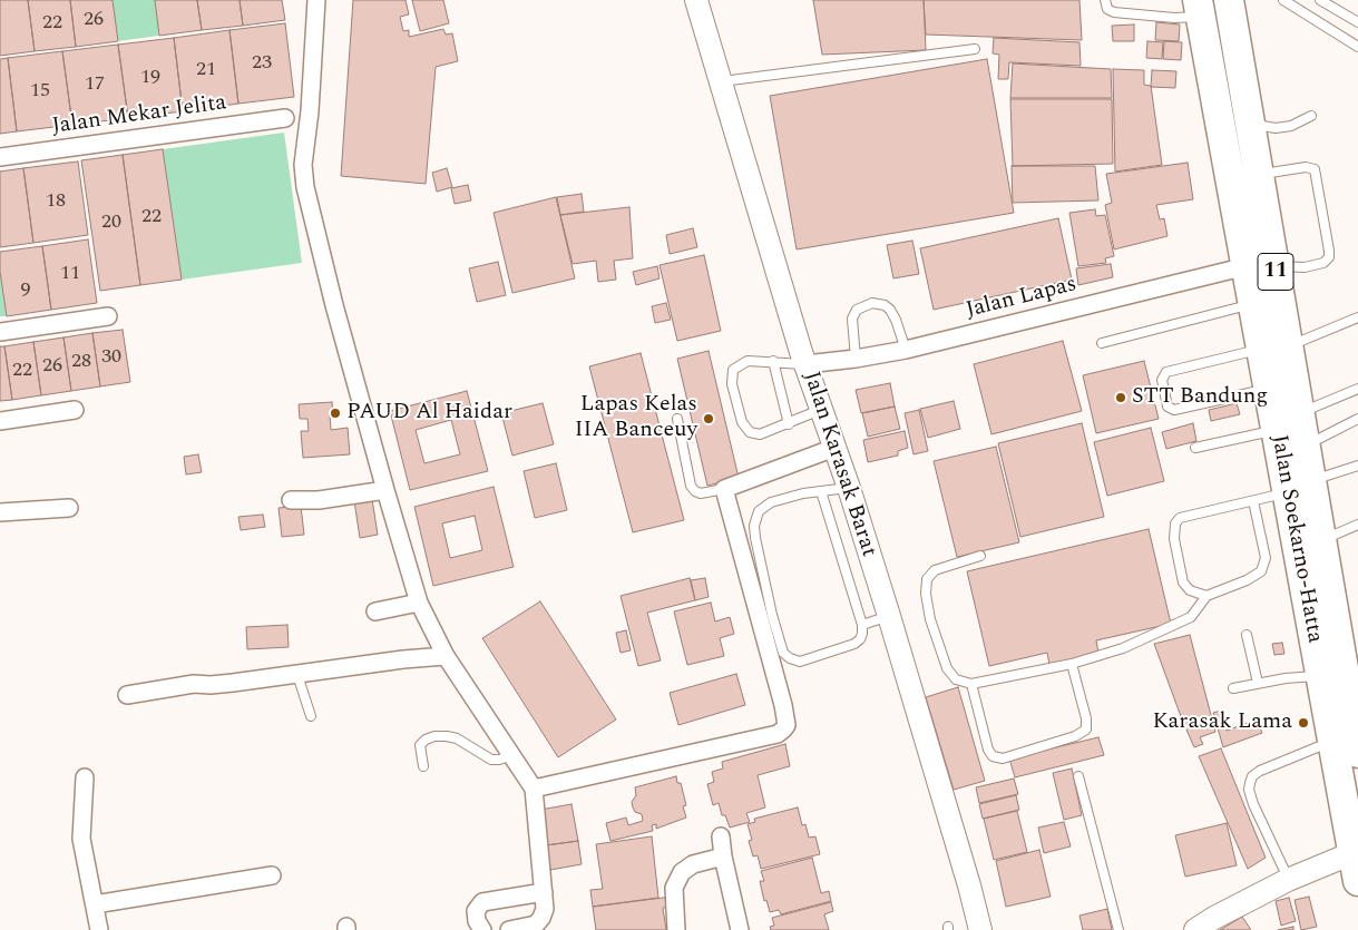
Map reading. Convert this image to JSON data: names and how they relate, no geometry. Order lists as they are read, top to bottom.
{
  "streets": {
    "highway": ["11", "Jalan Soekarno-Hatta"],
    "street": ["Jalan Mekar Jelita", "Jalan Lapas", "Jalan Karasak Barat"]
  },
  "crossings": [
    ["Jalan Lapas", "Jalan Karasak Barat"],
    ["Jalan Lapas", "Jalan Soekarno-Hatta"]
  ],
  "places": [
    "STT Bandung",
    "PAUD Al Haidar",
    "Lapas Kelas IIA Banceuy",
    "Karasak Lama"
  ],
  "house_numbers": [
    "26",
    "22",
    "23",
    "21",
    "19",
    "17",
    "15",
    "18",
    "22",
    "20",
    "11",
    "9",
    "30",
    "28",
    "26",
    "22"
  ]
}
